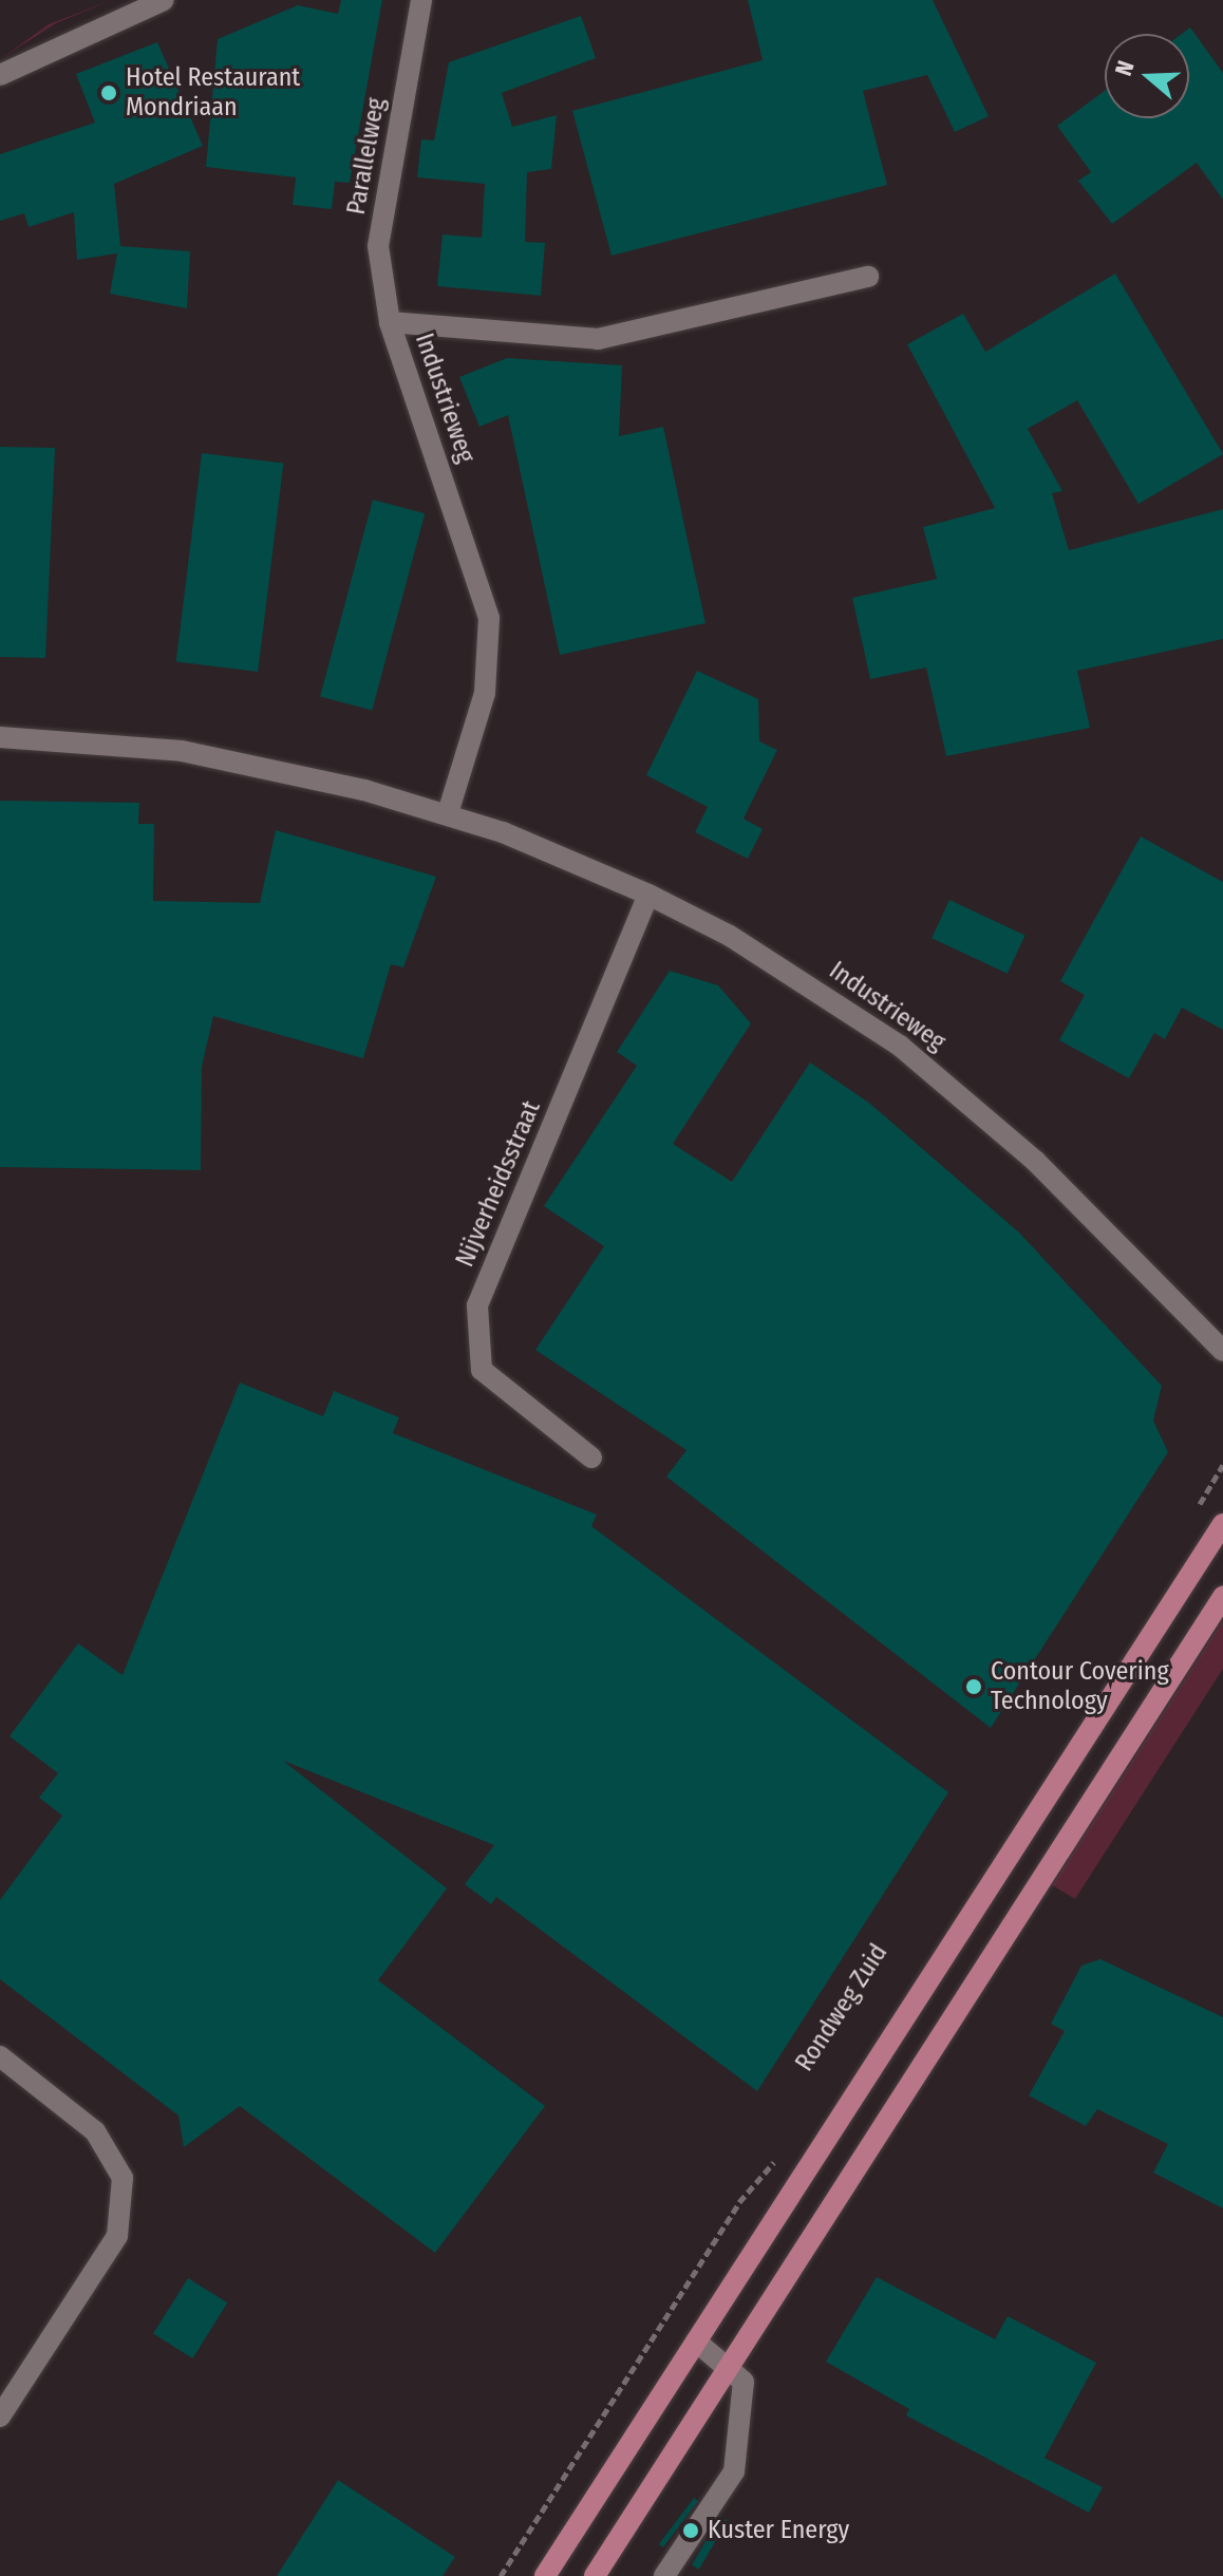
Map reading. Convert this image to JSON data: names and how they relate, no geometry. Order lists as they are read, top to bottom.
{
  "streets": {
    "street": ["Parallelweg", "Industrieweg", "Nijverheidsstraat"]
  },
  "crossings": [
    ["Parallelweg", "Industrieweg"],
    ["Industrieweg", "Nijverheidsstraat"]
  ],
  "places": ["Hotel Restaurant Mondriaan", "Contour Covering Technology", "Kuster Energy"],
  "north": "left"
}
